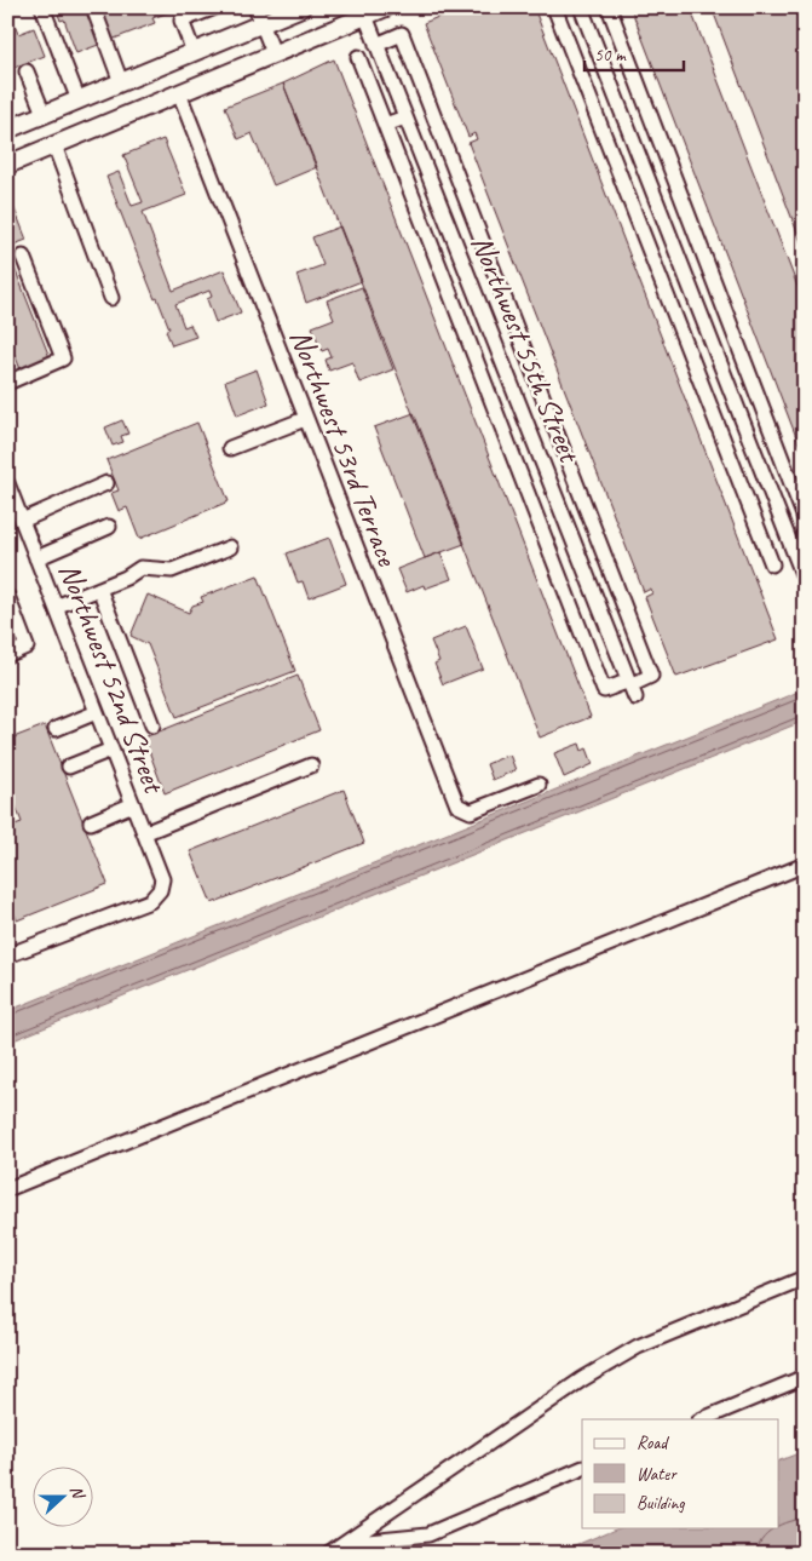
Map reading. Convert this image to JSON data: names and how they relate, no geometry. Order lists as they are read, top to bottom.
{
  "streets": {
    "street": ["Northwest 55th Street", "Northwest 53rd Terrace", "Northwest 52nd Street"]
  },
  "legend": ["Road", "Water", "Building"],
  "scale_bar": "50 m",
  "north": "right"
}
